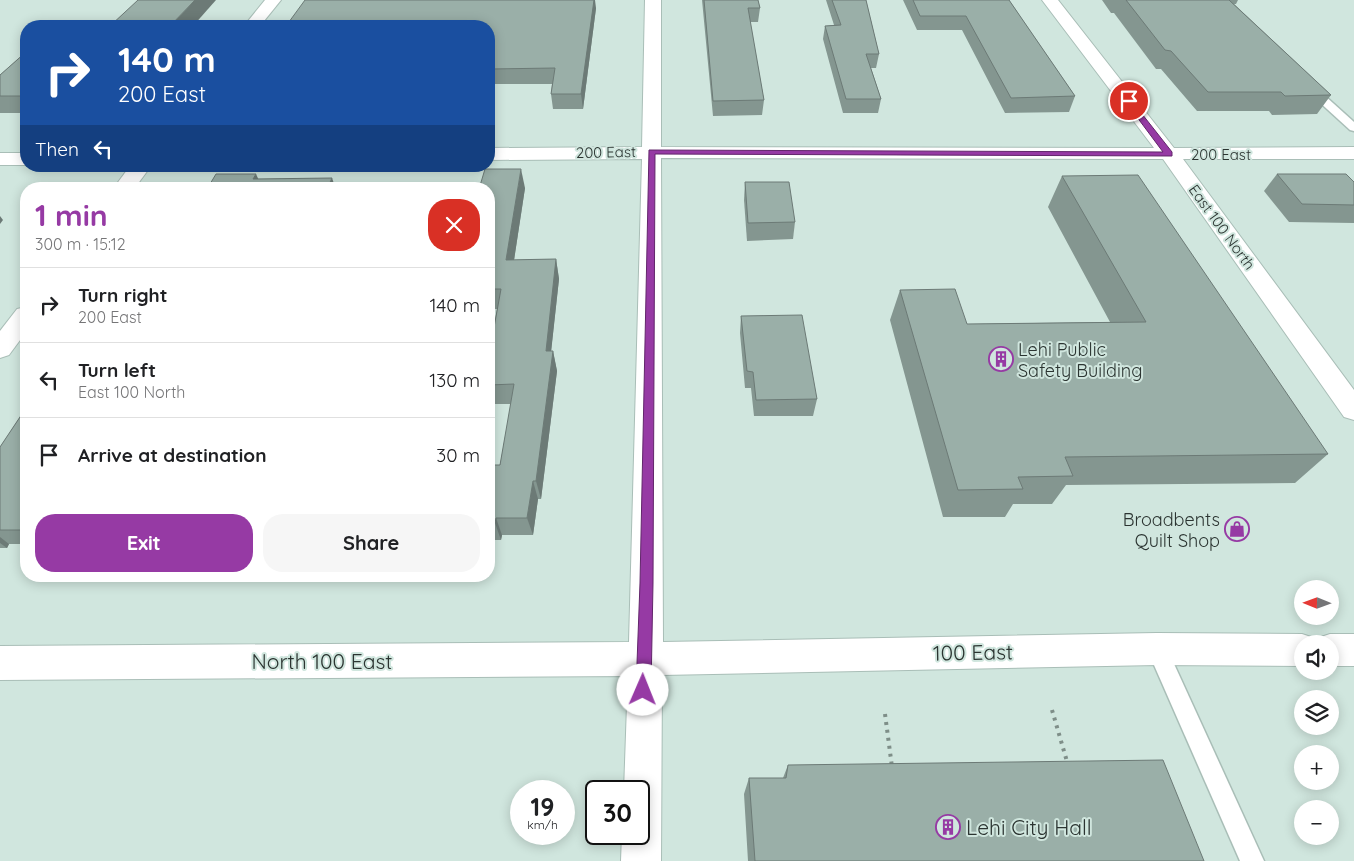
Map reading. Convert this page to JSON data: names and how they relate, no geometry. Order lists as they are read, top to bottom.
{
  "streets": {
    "street": [
      "200 East",
      "East 100 North",
      "100 East",
      "North 100 East"
    ]
  },
  "crossings": [
    ["200 East", "East 100 North"],
    ["100 East", "North 100 East"]
  ],
  "places": {
    "building": ["Lehi Public Safety Building", "Lehi City Hall"],
    "shop": ["Broadbents Quilt Shop"]
  },
  "north": "left",
  "page": {
    "turn": ["140 m", "200 East"],
    "then": "Then",
    "heading": ["1 min", "300 m · 15:12"],
    "list": [
      {
        "name": "Turn right",
        "note": "200 East",
        "value": "140 m"
      },
      {
        "name": "Turn left",
        "note": "East 100 North",
        "value": "130 m"
      },
      {
        "name": "Arrive at destination",
        "value": "30 m"
      }
    ],
    "buttons": ["Exit", "Share"],
    "map_buttons": ["+", "−"],
    "speed": "19 km/h",
    "limit": "30"
  }
}
